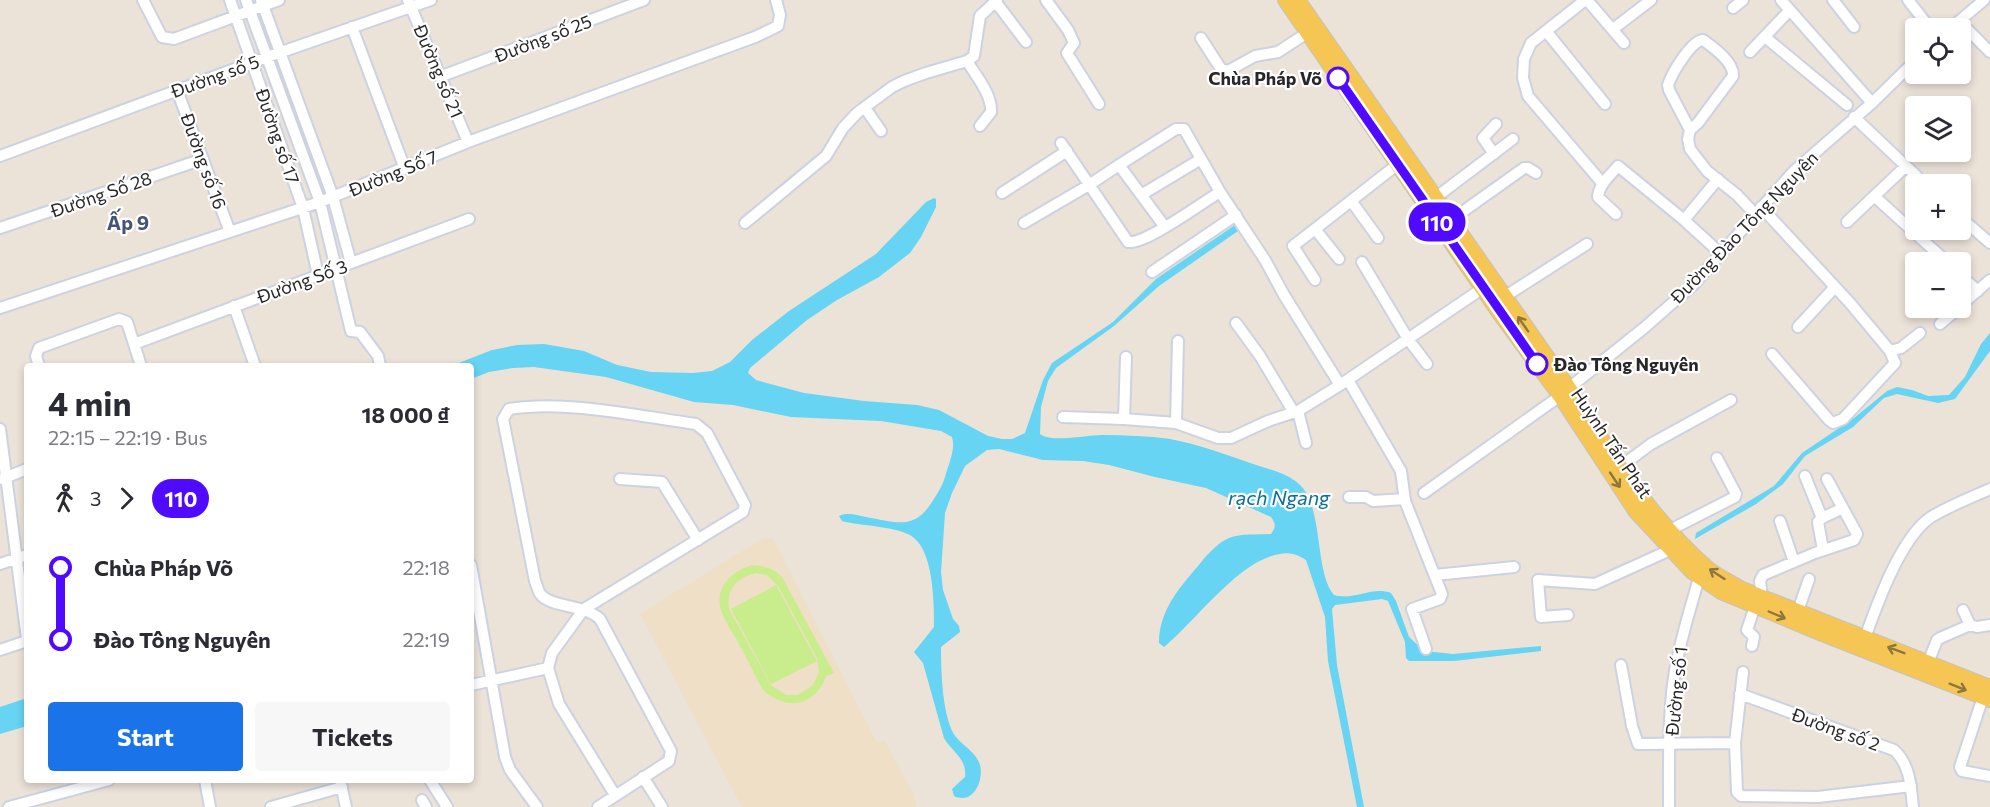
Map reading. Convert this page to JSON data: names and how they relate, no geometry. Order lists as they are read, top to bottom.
{
  "streets": {
    "main road": ["Huỳnh Tấn Phát"],
    "street": [
      "Đường số 25",
      "Đường số 21",
      "Đường số 5",
      "Đường số 17",
      "Đường số 16",
      "Đường Số 7",
      "Đường Số 28",
      "Đường Đào Tông Nguyên",
      "Đường Số 3",
      "Đường số 1",
      "Đường số 2"
    ]
  },
  "crossings": [
    ["Đường số 25", "Đường số 21"],
    ["Đường số 21", "Đường số 5"],
    ["Đường số 21", "Đường Số 7"],
    ["Đường số 5", "Đường số 17"],
    ["Đường số 5", "Đường số 16"],
    ["Đường số 17", "Đường Số 7"],
    ["Đường số 17", "Đường Số 3"],
    ["Đường số 16", "Đường Số 7"],
    ["Đường số 16", "Đường Số 28"],
    ["Đường Đào Tông Nguyên", "Huỳnh Tấn Phát"],
    ["Huỳnh Tấn Phát", "Đường số 1"]
  ],
  "districts": ["Ấp 9"],
  "water": ["rạch Ngang"],
  "places": ["Chùa Pháp Võ", "Đào Tông Nguyên"],
  "lines": ["bus line 110"],
  "page": {
    "on_map": "110",
    "map_buttons": ["+", "−"],
    "heading": ["4 min", "22:15 – 22:19 · Bus", "18 000 ₫"],
    "legs": ["3", "110"],
    "list": [
      {
        "name": "Chùa Pháp Võ",
        "value": "22:18"
      },
      {
        "name": "Đào Tông Nguyên",
        "value": "22:19"
      }
    ],
    "buttons": ["Start", "Tickets"]
  }
}
